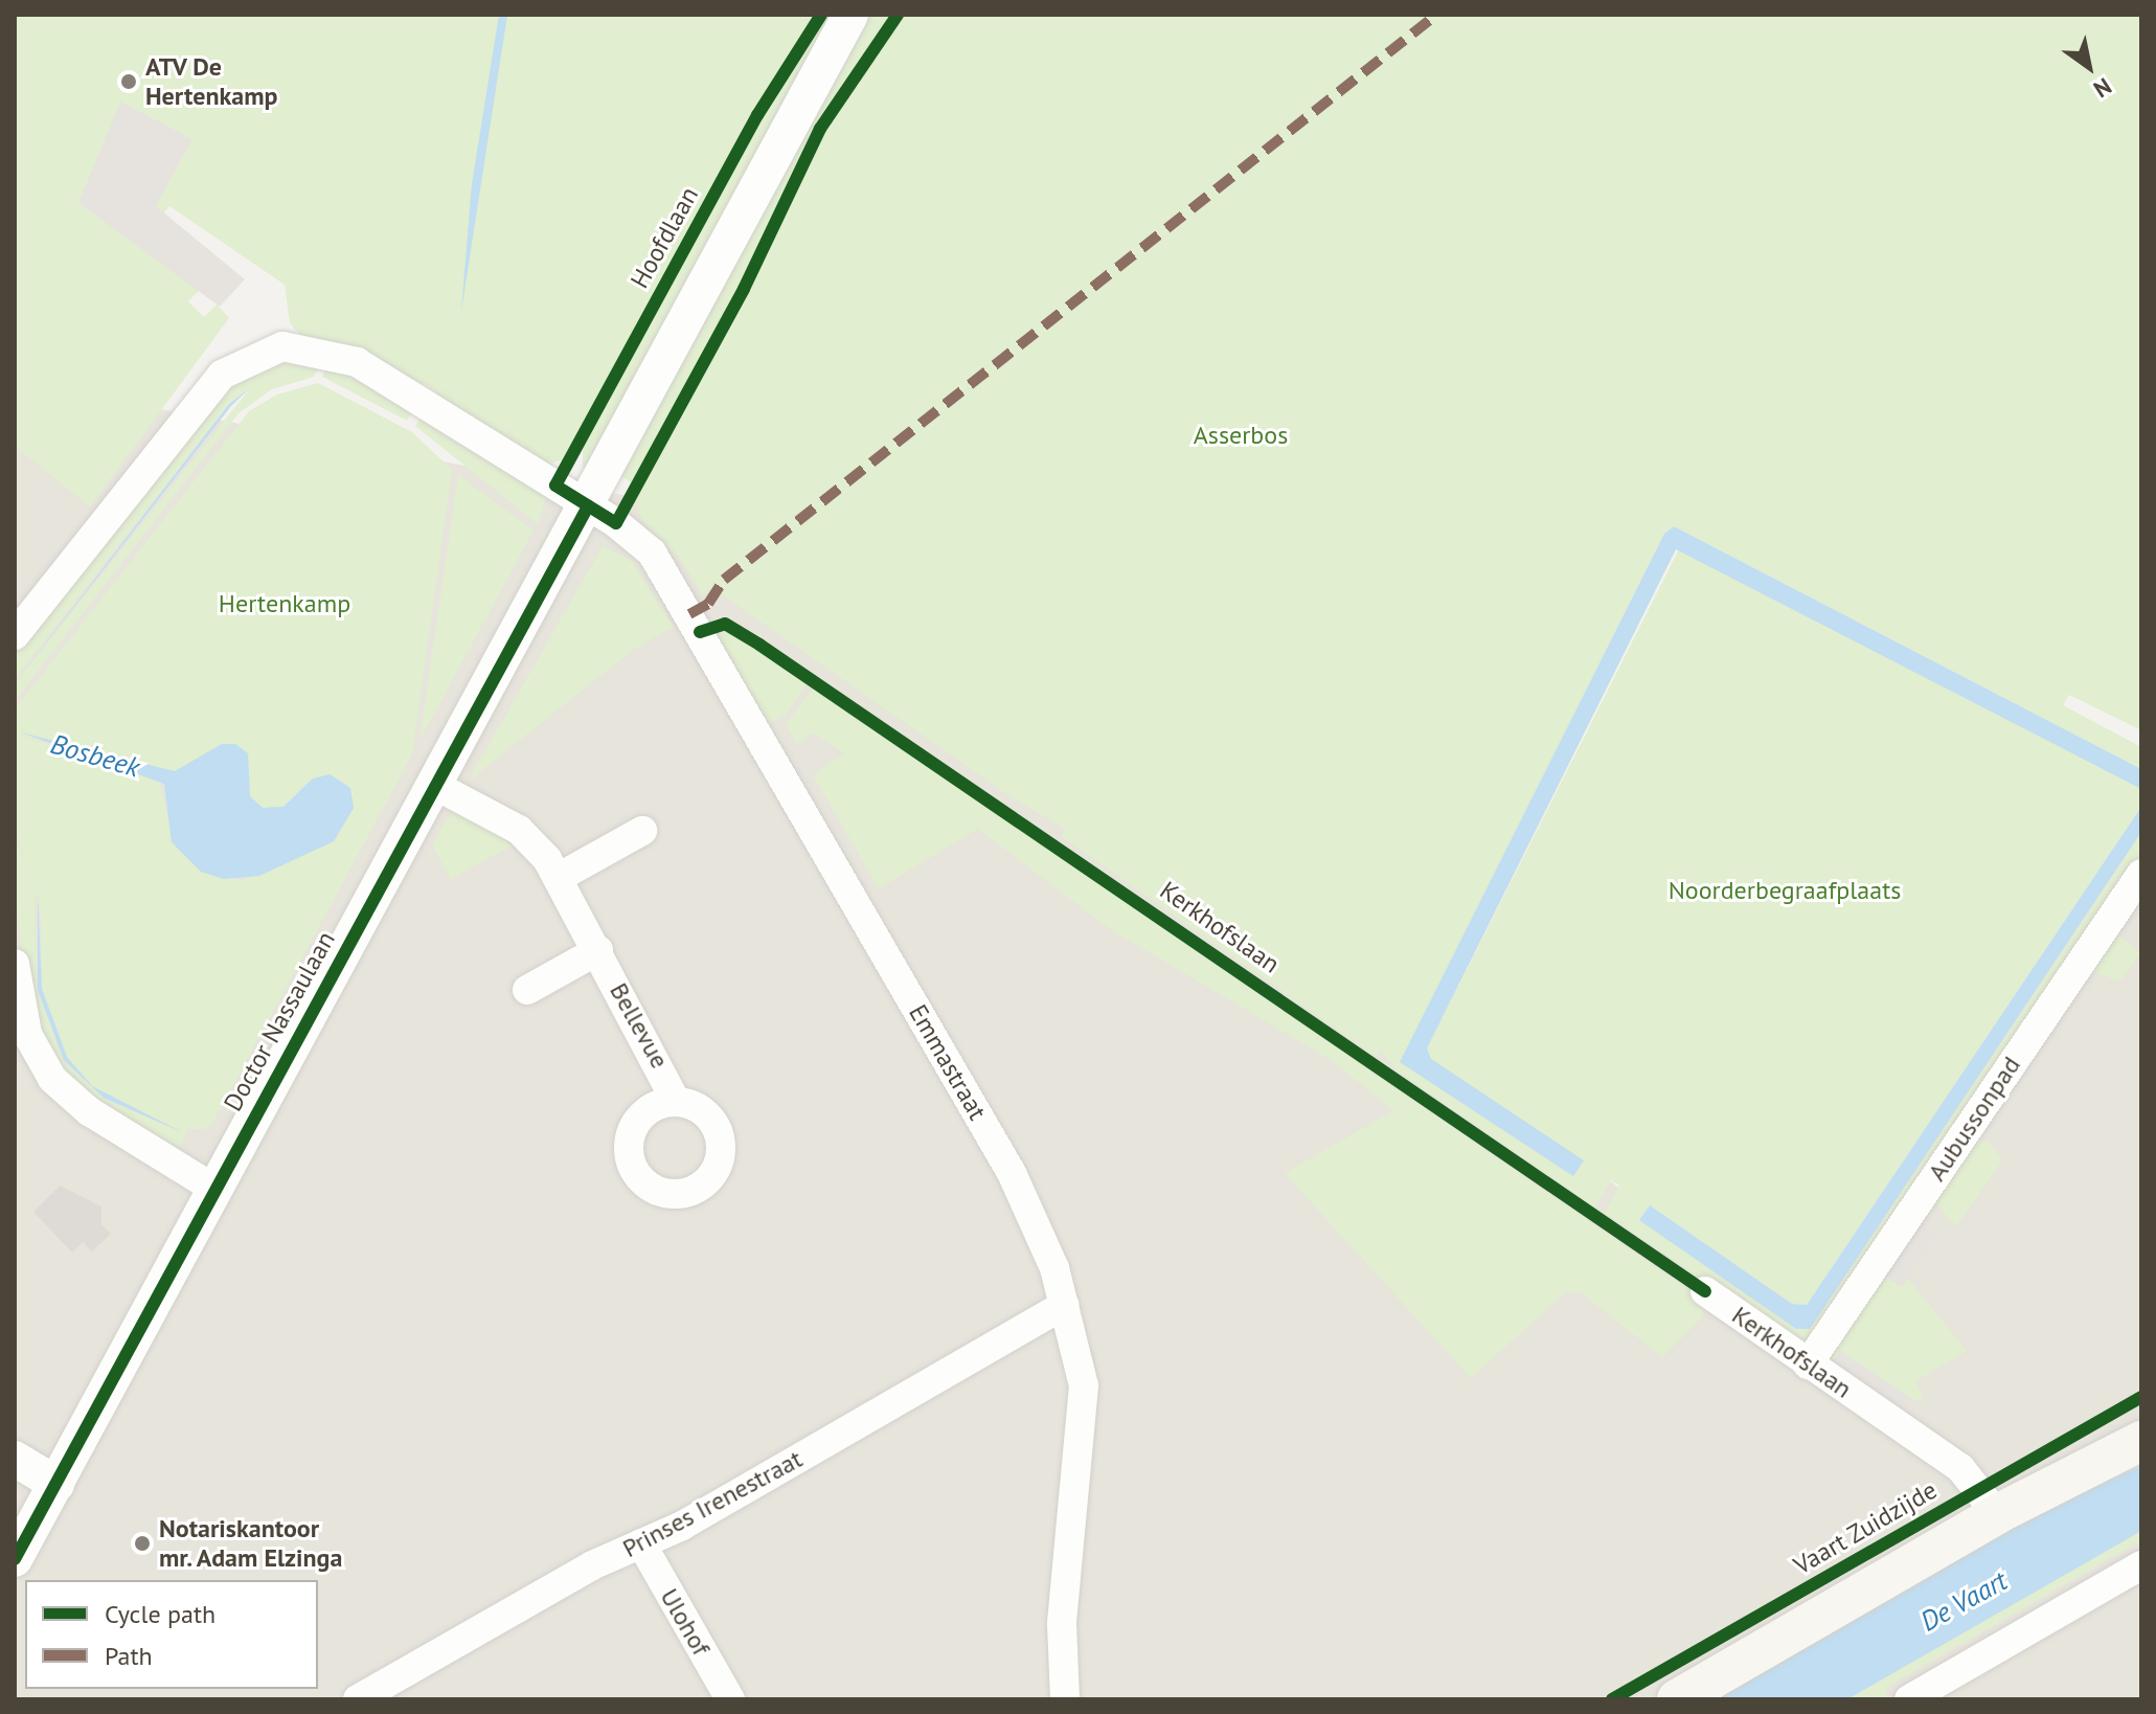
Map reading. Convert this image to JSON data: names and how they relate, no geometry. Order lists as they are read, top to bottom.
{
  "streets": {
    "street": [
      "Kerkhofslaan",
      "Doctor Nassaulaan",
      "Bellevue",
      "Emmastraat",
      "Aubussonpad",
      "Prinses Irenestraat",
      "Ulohof"
    ],
    "cycle path": ["Hoofdlaan", "Vaart Zuidzijde"]
  },
  "crossings": [
    ["Kerkhofslaan", "Aubussonpad"],
    ["Doctor Nassaulaan", "Bellevue"],
    ["Doctor Nassaulaan", "Emmastraat"],
    ["Emmastraat", "Prinses Irenestraat"],
    ["Prinses Irenestraat", "Ulohof"]
  ],
  "water": ["Bosbeek", "De Vaart"],
  "parks": ["Asserbos", "Hertenkamp", "Noorderbegraafplaats"],
  "places": ["ATV De Hertenkamp", "Notariskantoor mr. Adam Elzinga"],
  "legend": ["Cycle path", "Path"],
  "north": "bottom right"
}
